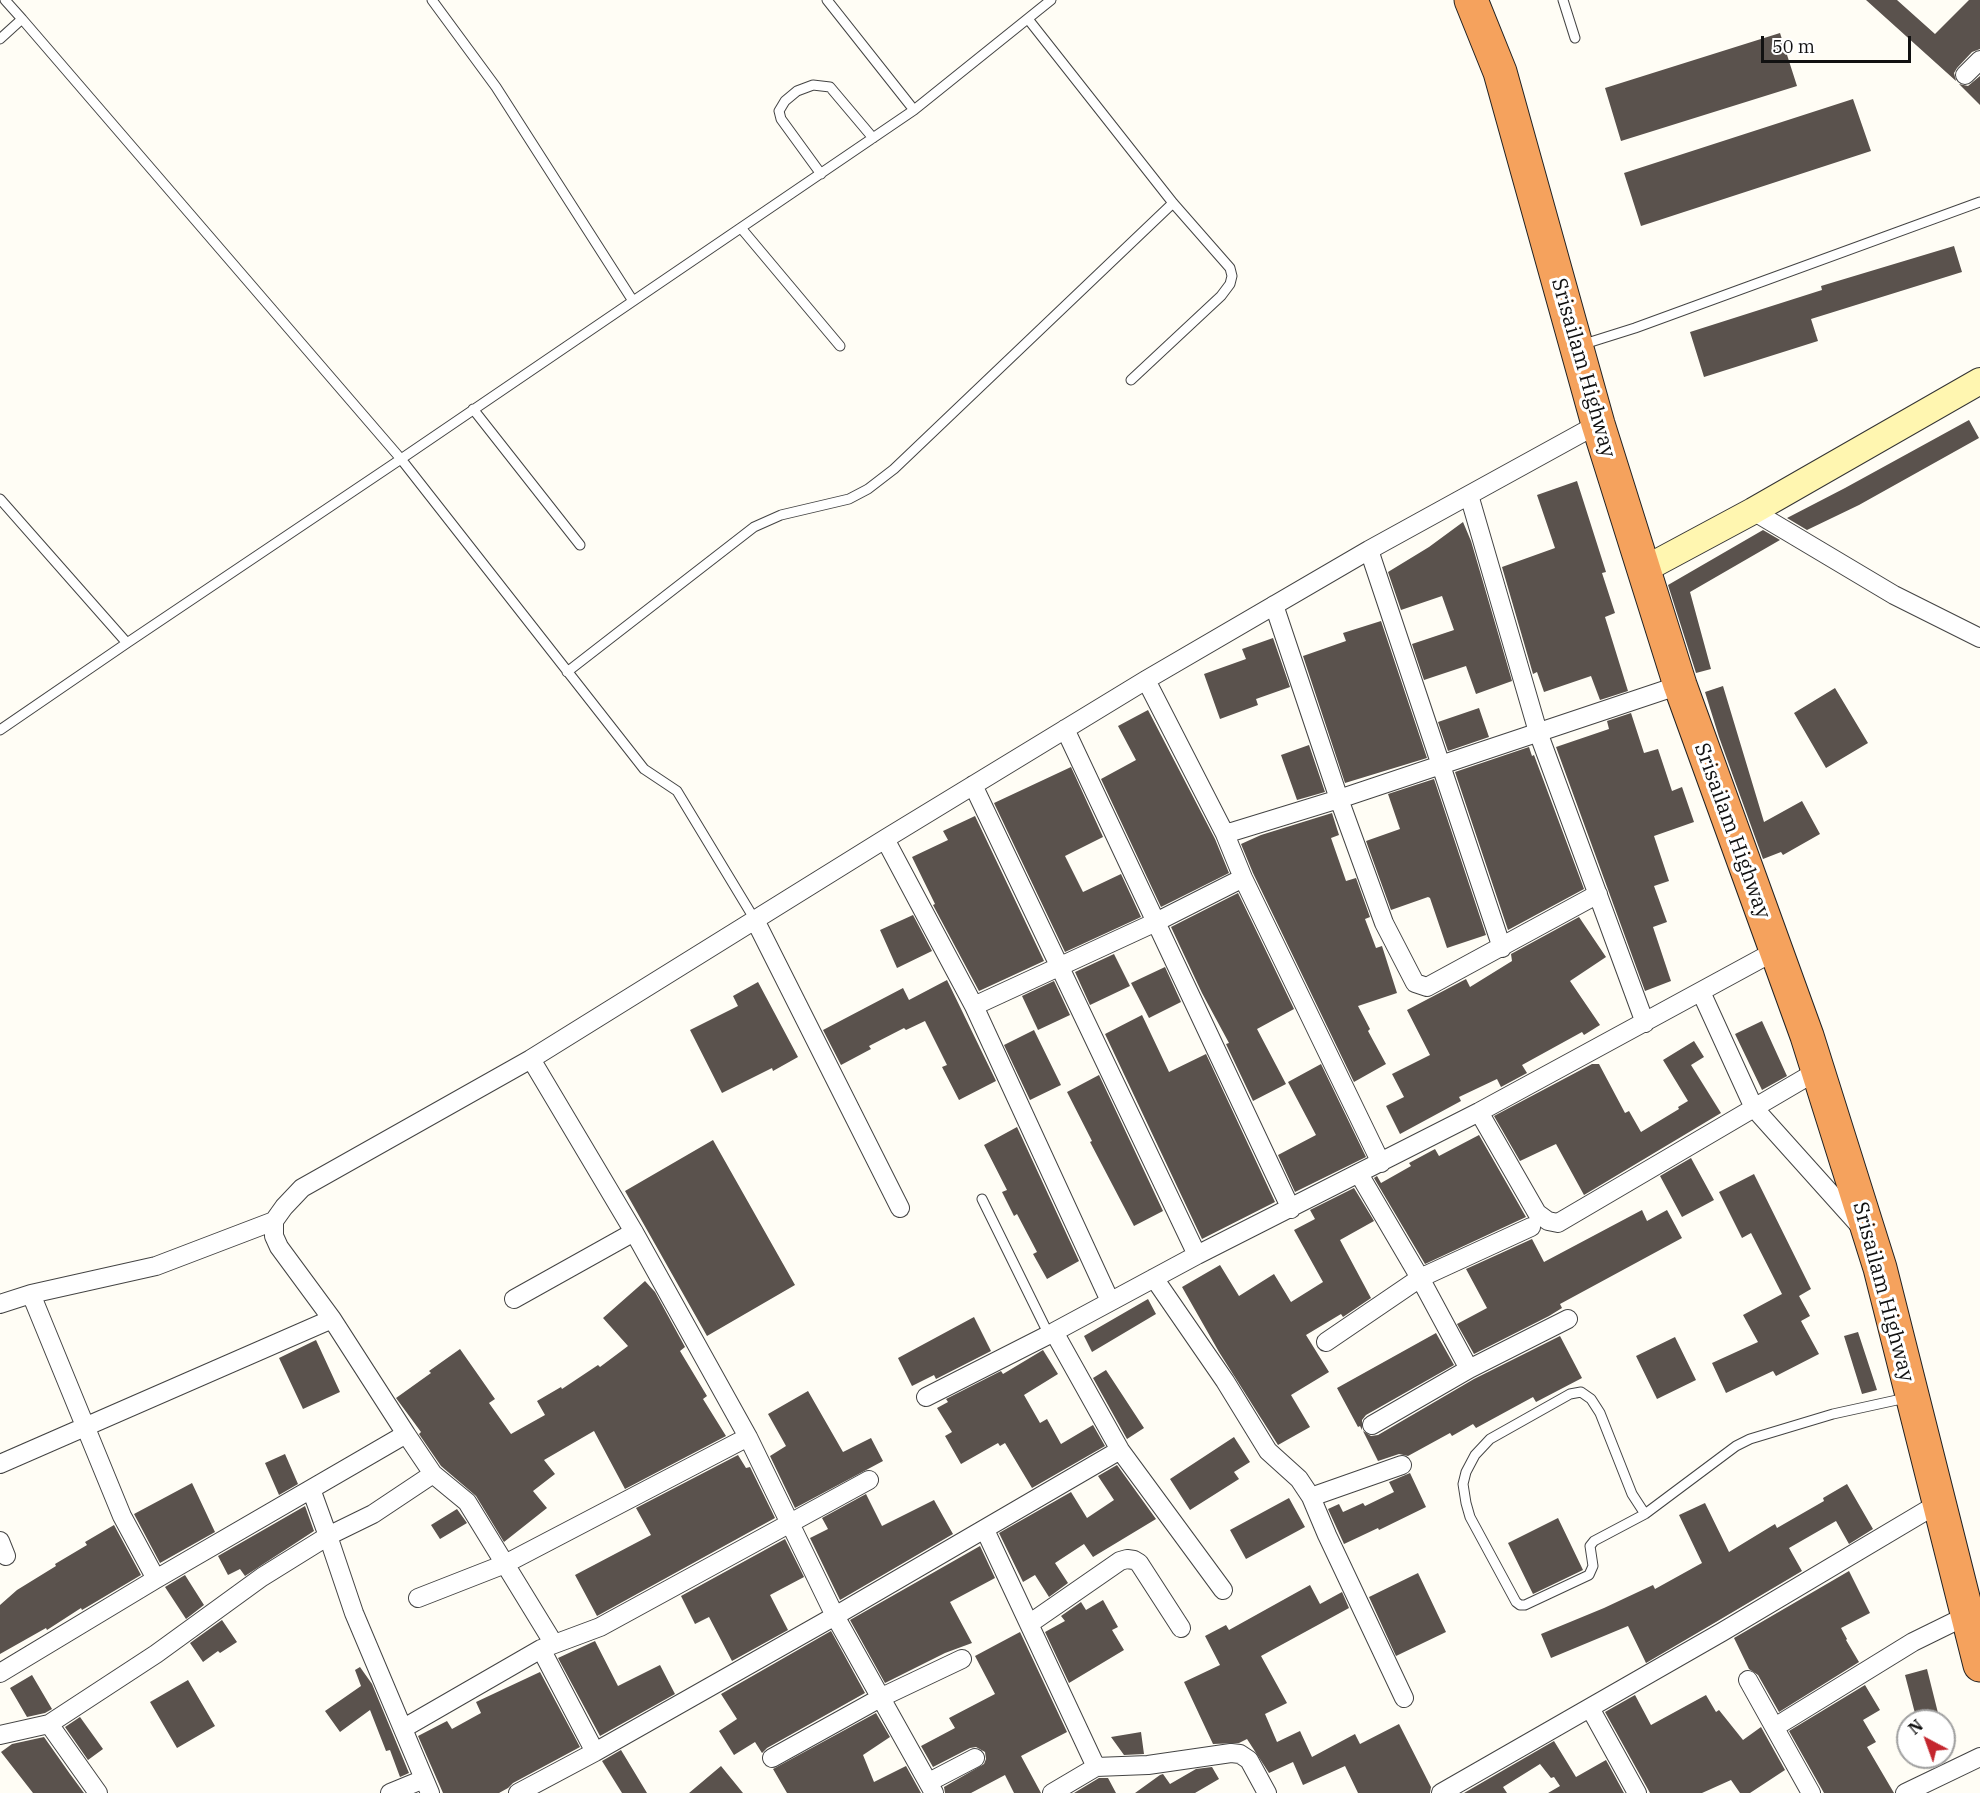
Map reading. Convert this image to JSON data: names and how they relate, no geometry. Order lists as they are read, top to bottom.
{
  "streets": {
    "highway": ["Srisailam Highway"]
  },
  "scale_bar": "50 m",
  "north": "top left"
}
